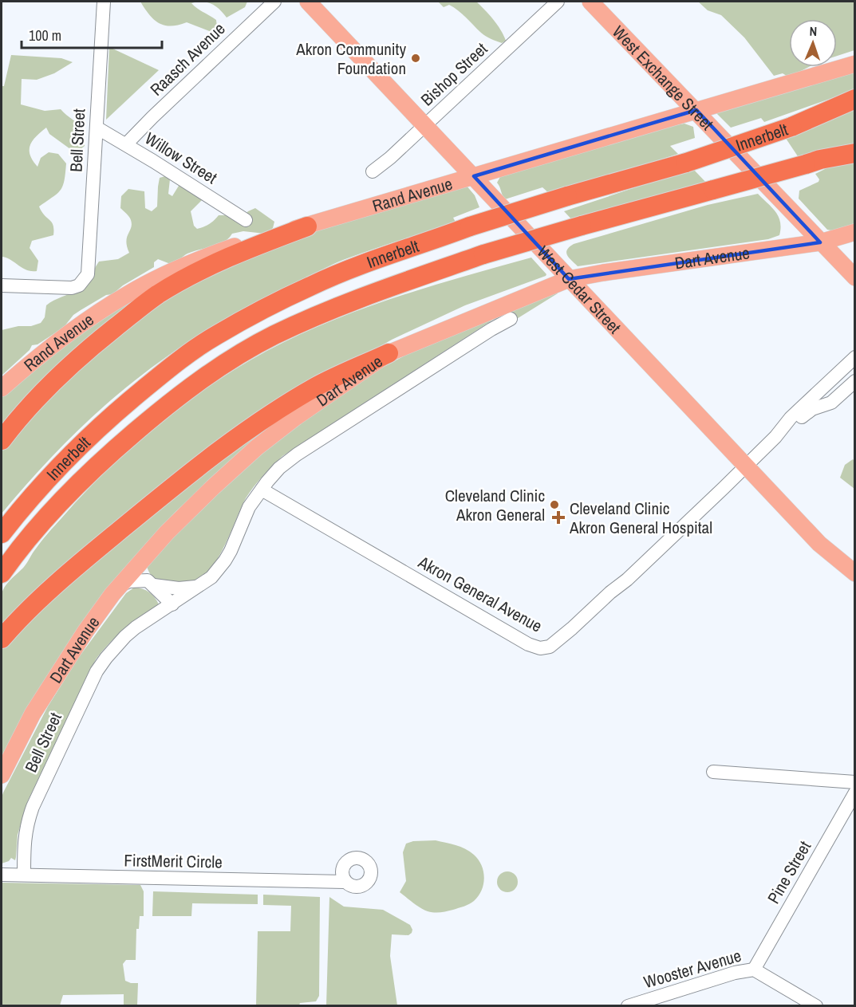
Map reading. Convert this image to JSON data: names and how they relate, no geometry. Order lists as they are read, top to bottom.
{
  "streets": {
    "highway": ["Innerbelt"],
    "main road": [
      "West Exchange Street",
      "Rand Avenue",
      "Dart Avenue",
      "West Cedar Street"
    ],
    "street": [
      "Raasch Avenue",
      "Bishop Street",
      "Bell Street",
      "Willow Street",
      "Akron General Avenue",
      "FirstMerit Circle",
      "Pine Street",
      "Wooster Avenue"
    ]
  },
  "crossings": [
    ["Raasch Avenue", "Willow Street"],
    ["Bishop Street", "West Cedar Street"],
    ["West Exchange Street", "Rand Avenue"],
    ["West Exchange Street", "Dart Avenue"],
    ["Bell Street", "Willow Street"],
    ["Bell Street", "Akron General Avenue"],
    ["Bell Street", "FirstMerit Circle"],
    ["Rand Avenue", "West Cedar Street"],
    ["Dart Avenue", "West Cedar Street"],
    ["West Cedar Street", "Akron General Avenue"],
    ["Pine Street", "Wooster Avenue"]
  ],
  "places": {
    "other": ["Akron Community Foundation", "Cleveland Clinic Akron General"],
    "health": ["Cleveland Clinic Akron General Hospital"]
  },
  "scale_bar": "100 m",
  "north": "top"
}
